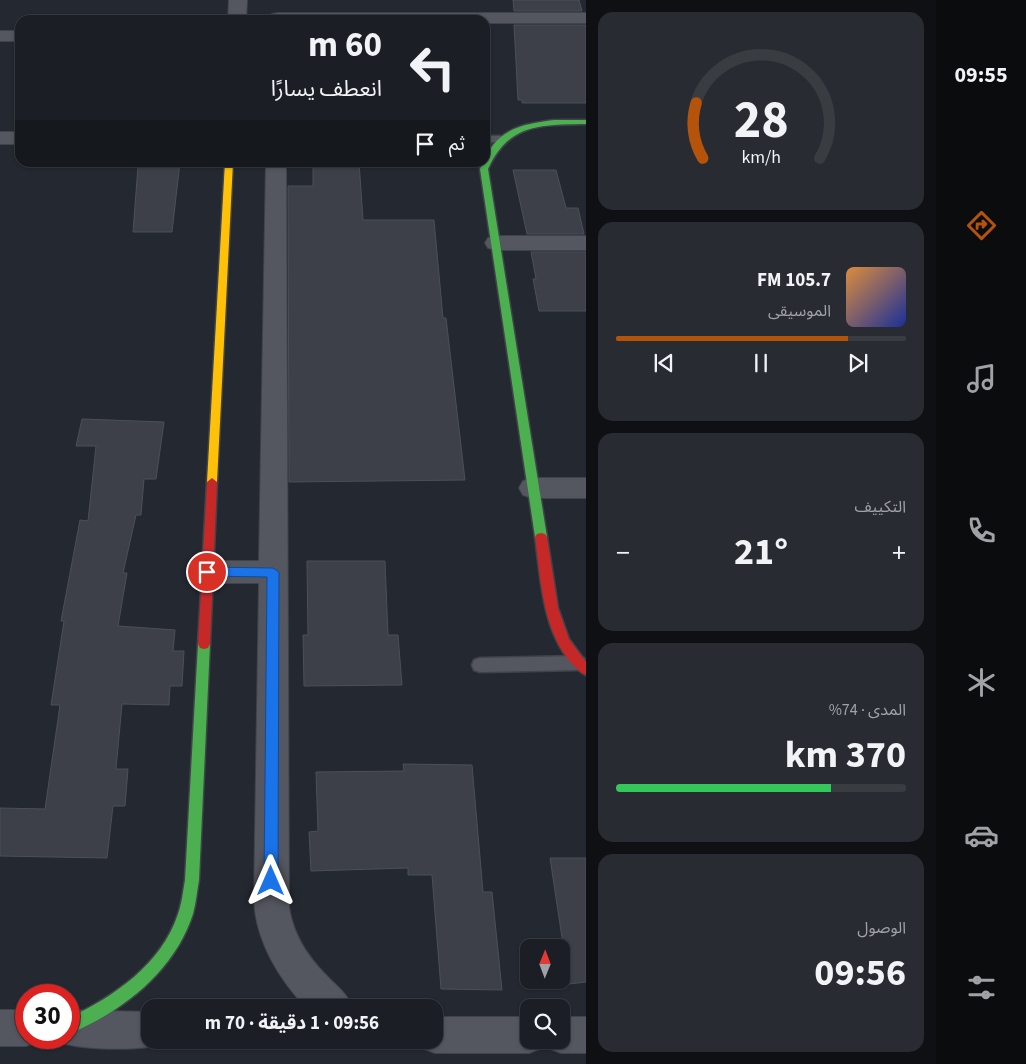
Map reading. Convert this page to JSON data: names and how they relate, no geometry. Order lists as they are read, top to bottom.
{
  "north": "top",
  "page": {
    "tabs": "09:55",
    "turn": ["60 m", "انعطف يسارًا"],
    "then": "ثم",
    "song": ["105.7 FM", "الموسيقى"],
    "tile": [
      "التكييف",
      ["المدى · 74%", "370 km"],
      ["الوصول", "09:56"]
    ],
    "heat": ["−", "21°", "+"],
    "limit": "30",
    "trip": "09:56 · 1 دقيقة · 70 m",
    "gauge": ["28", "km/h"]
  }
}
